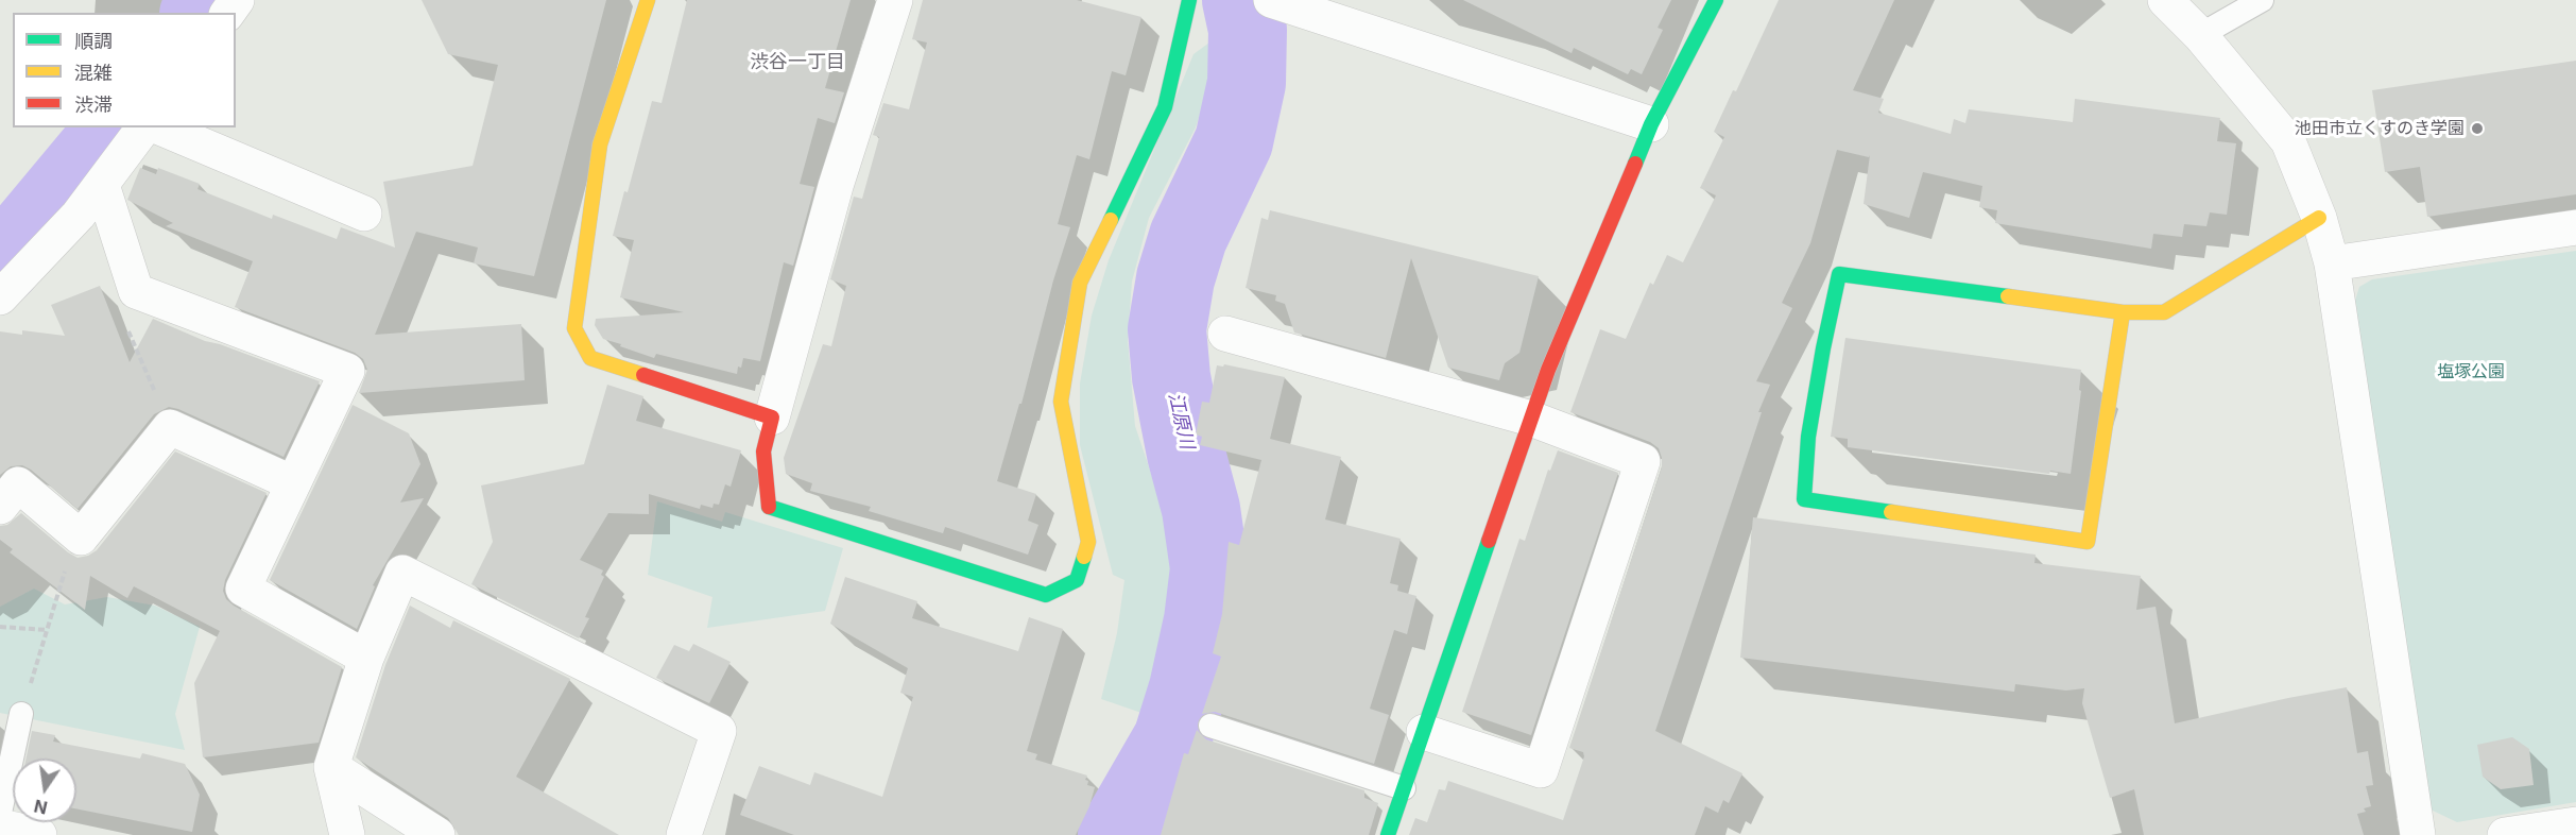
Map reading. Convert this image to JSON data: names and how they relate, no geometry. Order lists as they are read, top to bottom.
{
  "districts": ["渋谷一丁目"],
  "water": ["江原川"],
  "parks": ["塩塚公園"],
  "places": ["池田市立くすのき学園"],
  "legend": ["順調", "混雑", "渋滞"],
  "north": "bottom"
}
